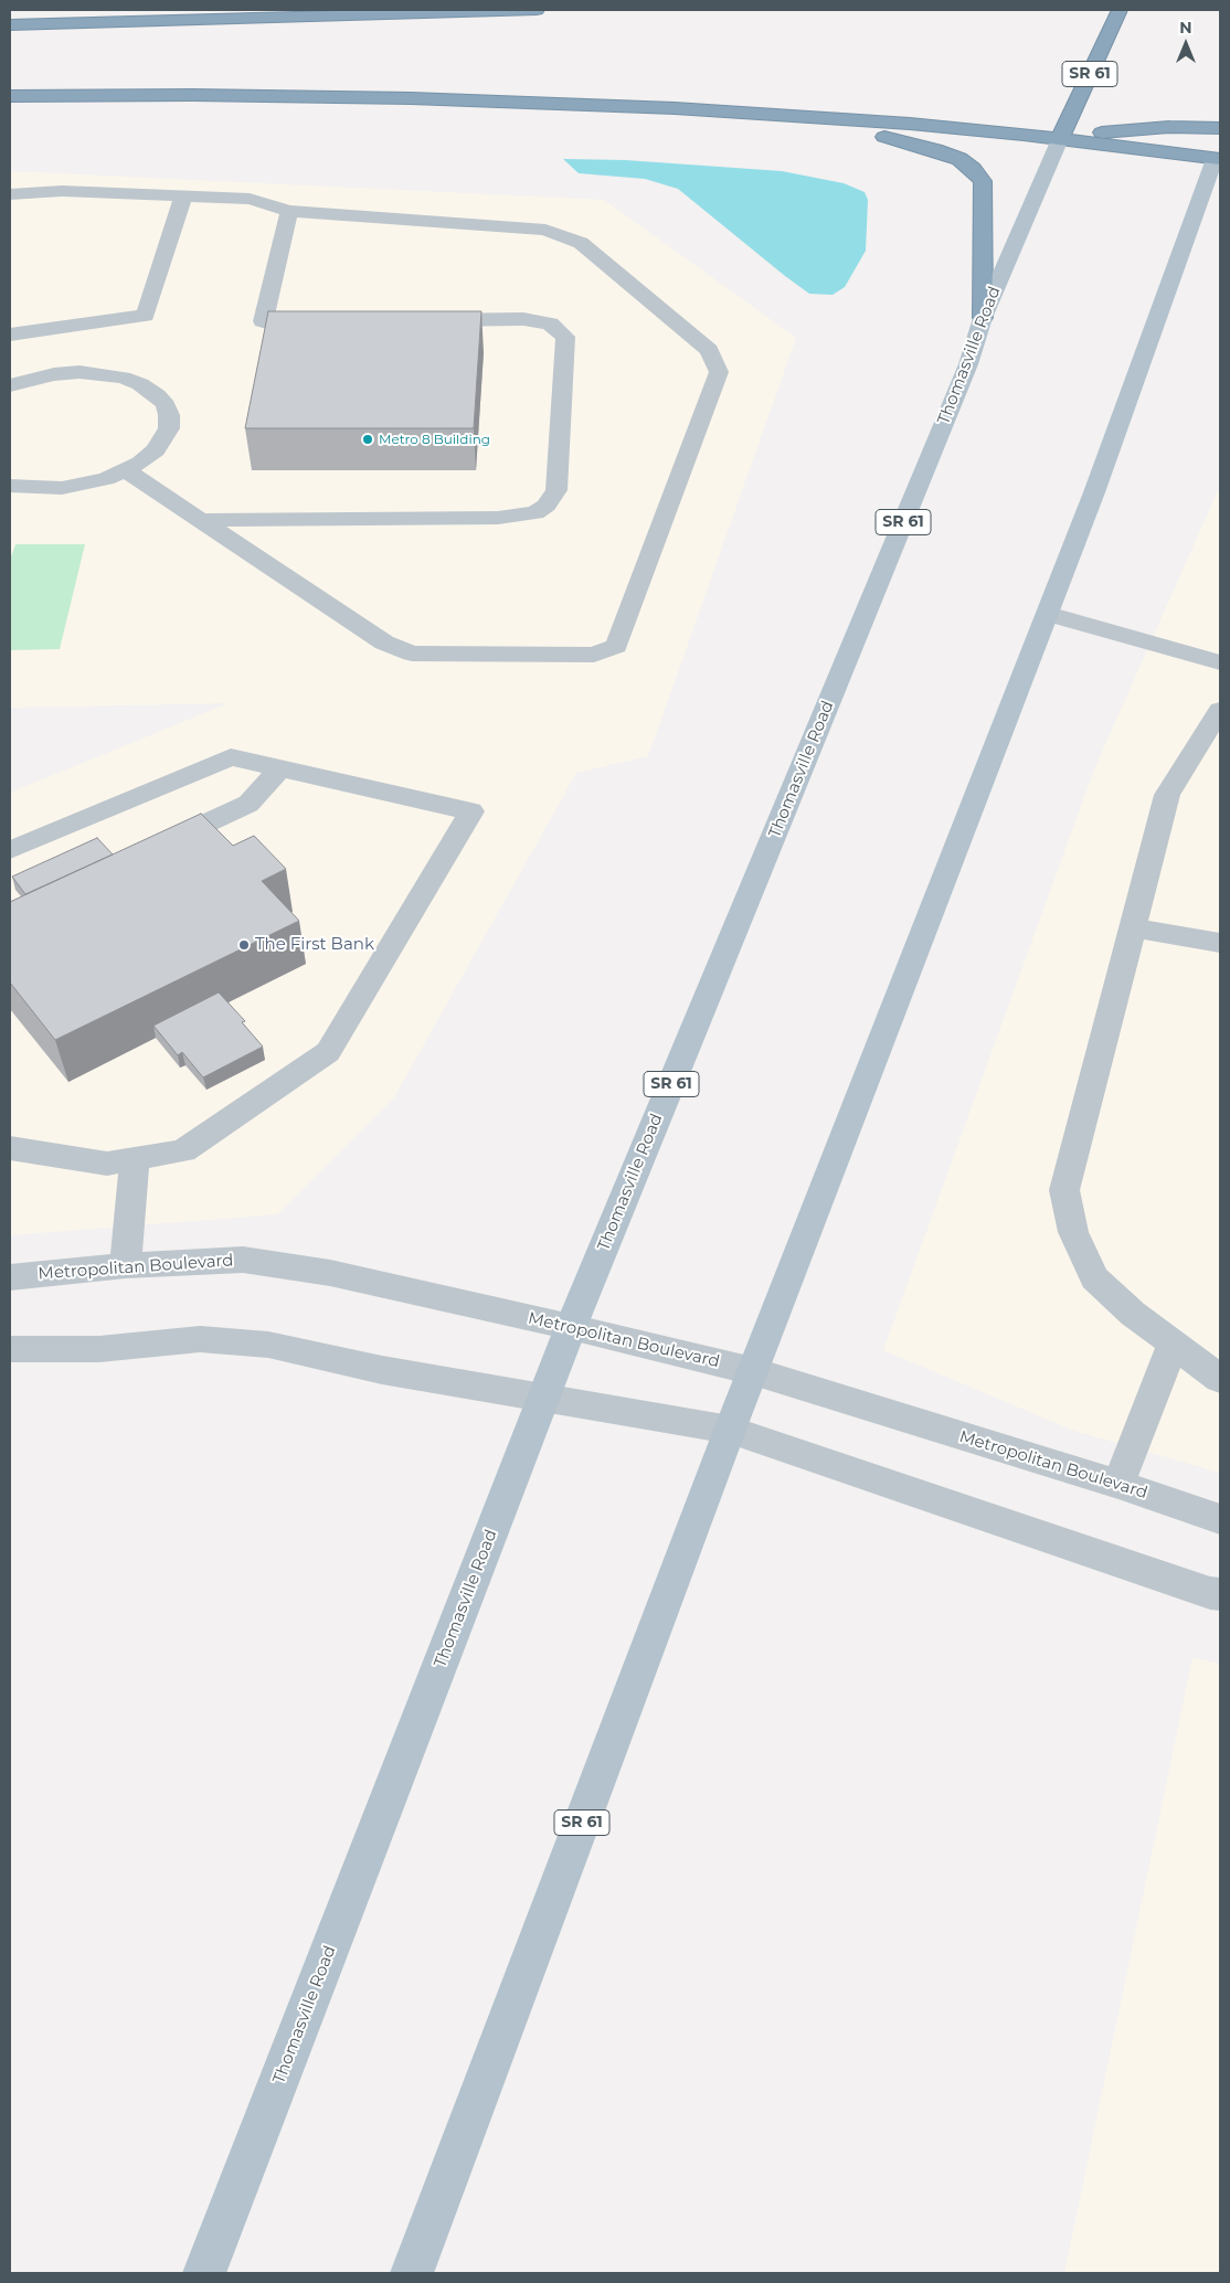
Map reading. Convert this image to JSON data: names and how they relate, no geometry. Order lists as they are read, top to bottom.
{
  "streets": {
    "highway": ["SR 61", "Thomasville Road"],
    "street": ["Metropolitan Boulevard"]
  },
  "crossings": [
    ["SR 61", "Metropolitan Boulevard"],
    ["Thomasville Road", "Metropolitan Boulevard"]
  ],
  "places": ["Metro 8 Building", "The First Bank"],
  "north": "top"
}
